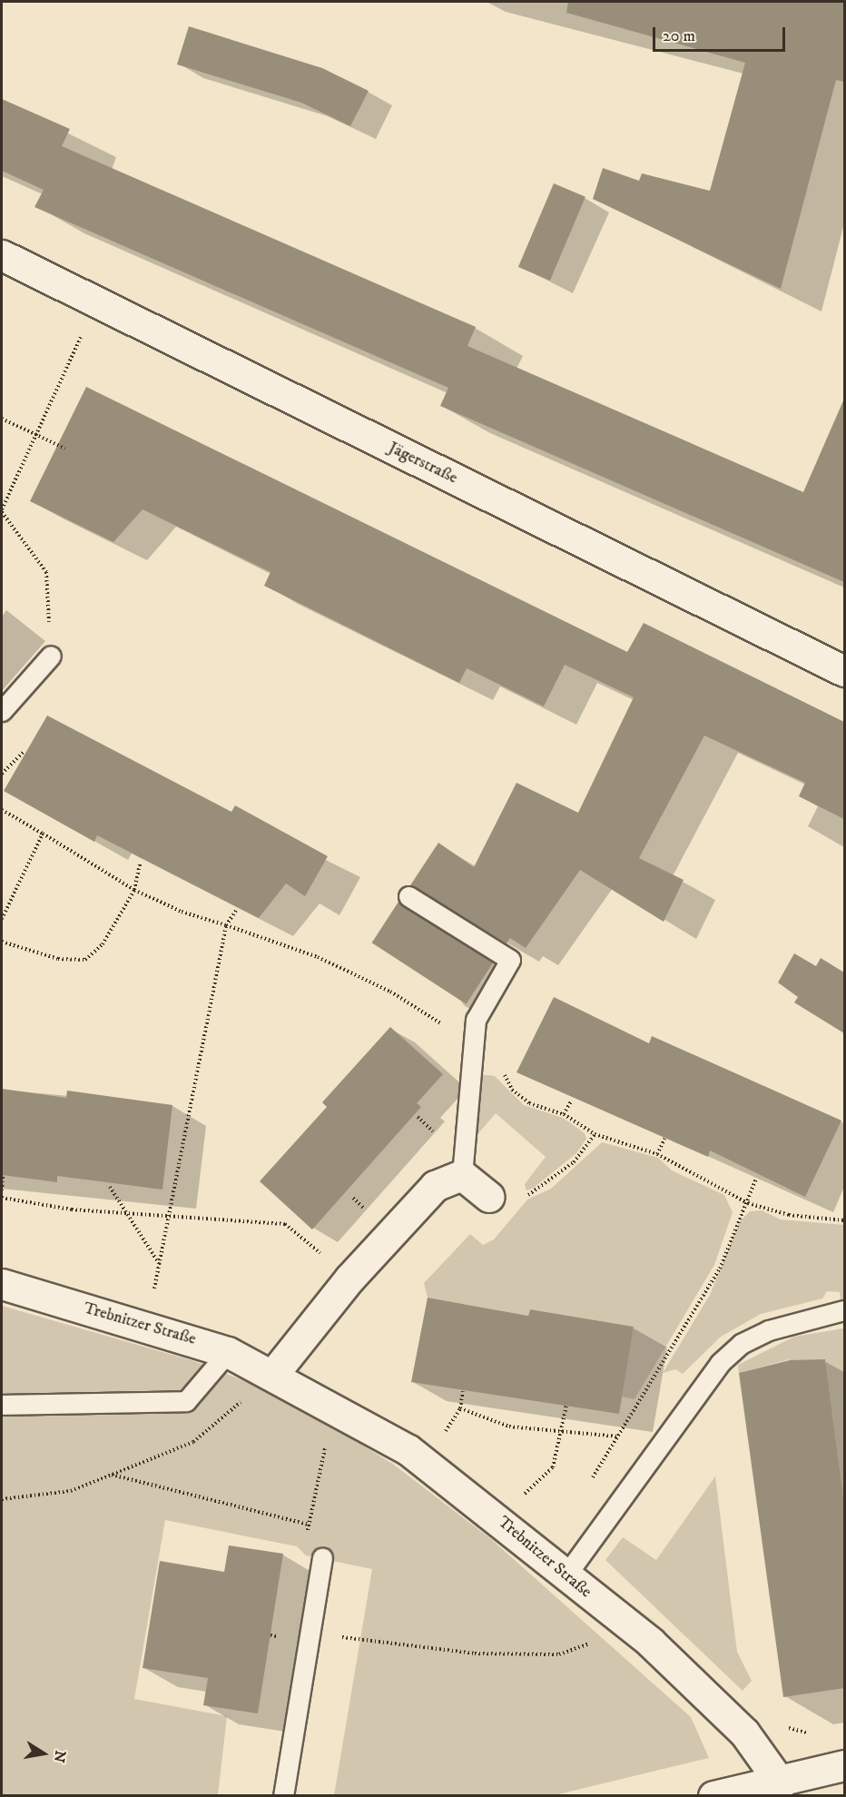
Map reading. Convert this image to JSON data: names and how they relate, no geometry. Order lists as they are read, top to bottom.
{
  "streets": {
    "street": ["Jägerstraße", "Trebnitzer Straße"]
  },
  "scale_bar": "20 m",
  "north": "right"
}
